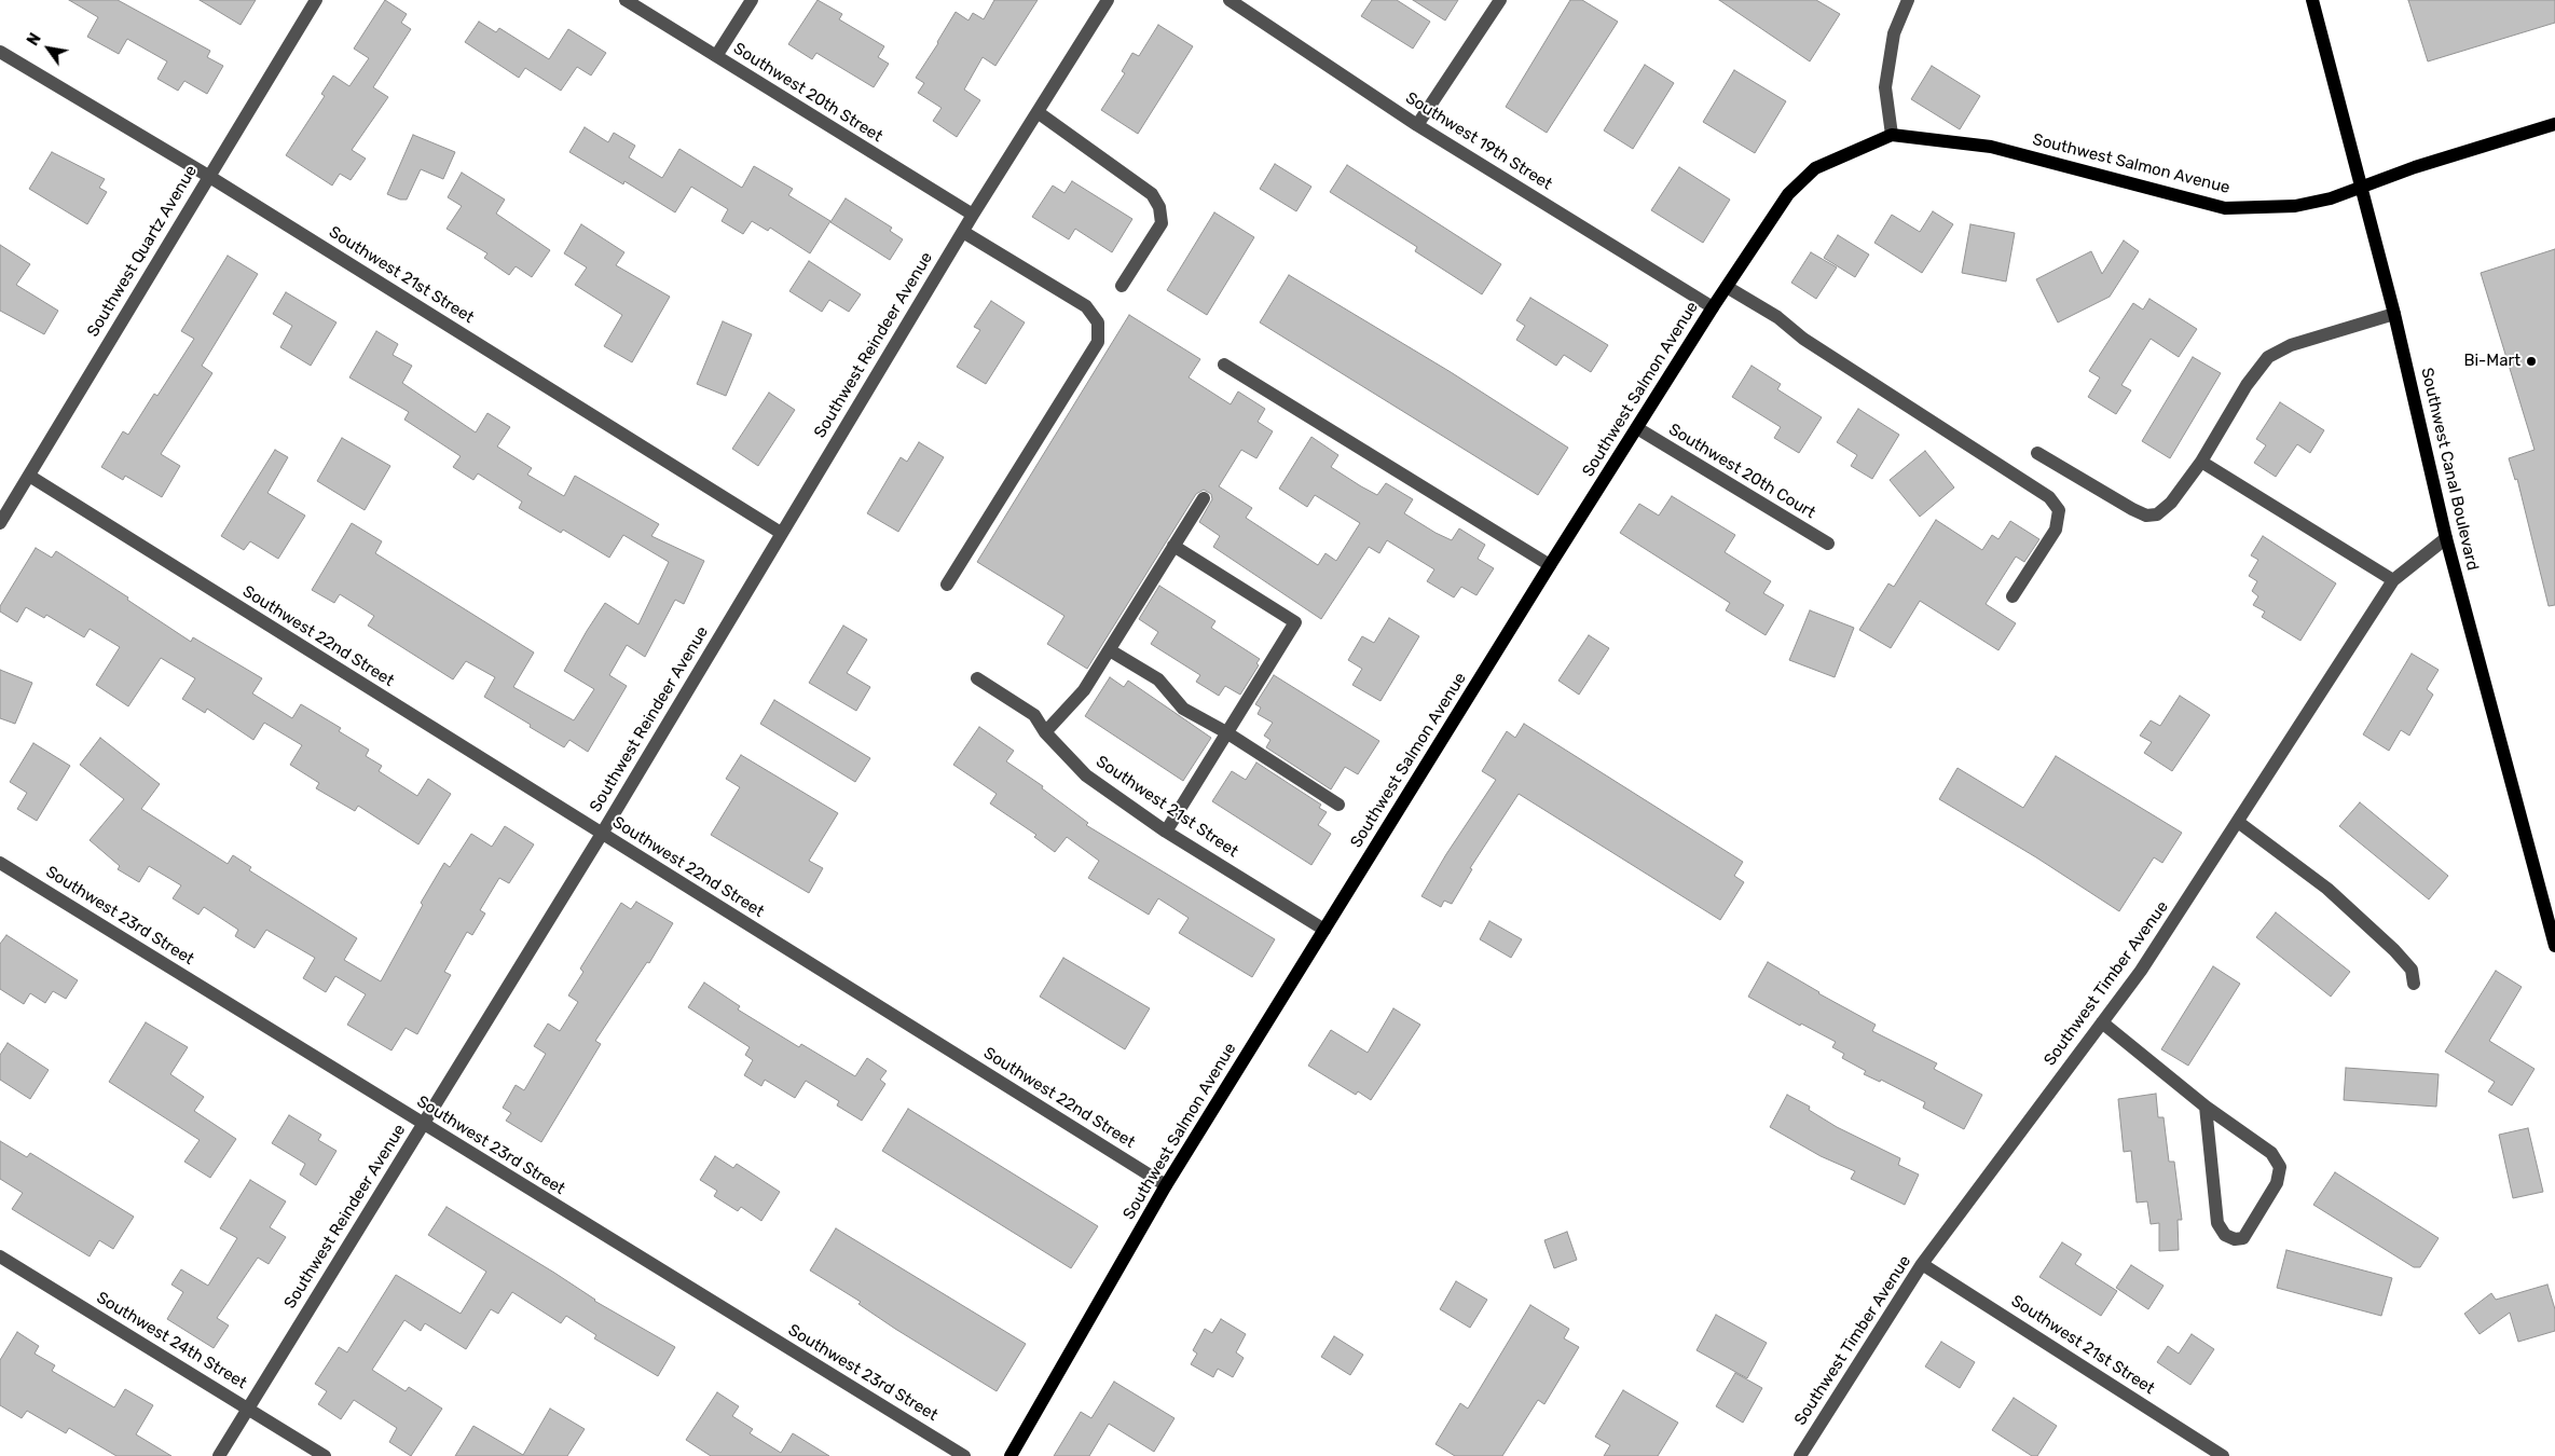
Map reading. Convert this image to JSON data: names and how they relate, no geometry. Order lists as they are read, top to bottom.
{
  "streets": {
    "main road": ["Southwest Salmon Avenue", "Southwest Canal Boulevard"],
    "street": [
      "Southwest 20th Street",
      "Southwest 19th Street",
      "Southwest Quartz Avenue",
      "Southwest 21st Street",
      "Southwest Reindeer Avenue",
      "Southwest 20th Court",
      "Southwest 22nd Street",
      "Southwest 23rd Street",
      "Southwest Timber Avenue",
      "Southwest 24th Street"
    ]
  },
  "crossings": [
    ["Southwest 20th Street", "Southwest Reindeer Avenue"],
    ["Southwest 19th Street", "Southwest Salmon Avenue"],
    ["Southwest Salmon Avenue", "Southwest 21st Street"],
    ["Southwest Salmon Avenue", "Southwest Canal Boulevard"],
    ["Southwest Salmon Avenue", "Southwest 20th Court"],
    ["Southwest Salmon Avenue", "Southwest 22nd Street"],
    ["Southwest Quartz Avenue", "Southwest 21st Street"],
    ["Southwest Quartz Avenue", "Southwest 22nd Street"],
    ["Southwest 21st Street", "Southwest Reindeer Avenue"],
    ["Southwest 21st Street", "Southwest Timber Avenue"],
    ["Southwest Reindeer Avenue", "Southwest 22nd Street"],
    ["Southwest Reindeer Avenue", "Southwest 23rd Street"],
    ["Southwest Reindeer Avenue", "Southwest 24th Street"],
    ["Southwest Canal Boulevard", "Southwest Timber Avenue"]
  ],
  "places": ["Bi-Mart"],
  "north": "top left"
}
